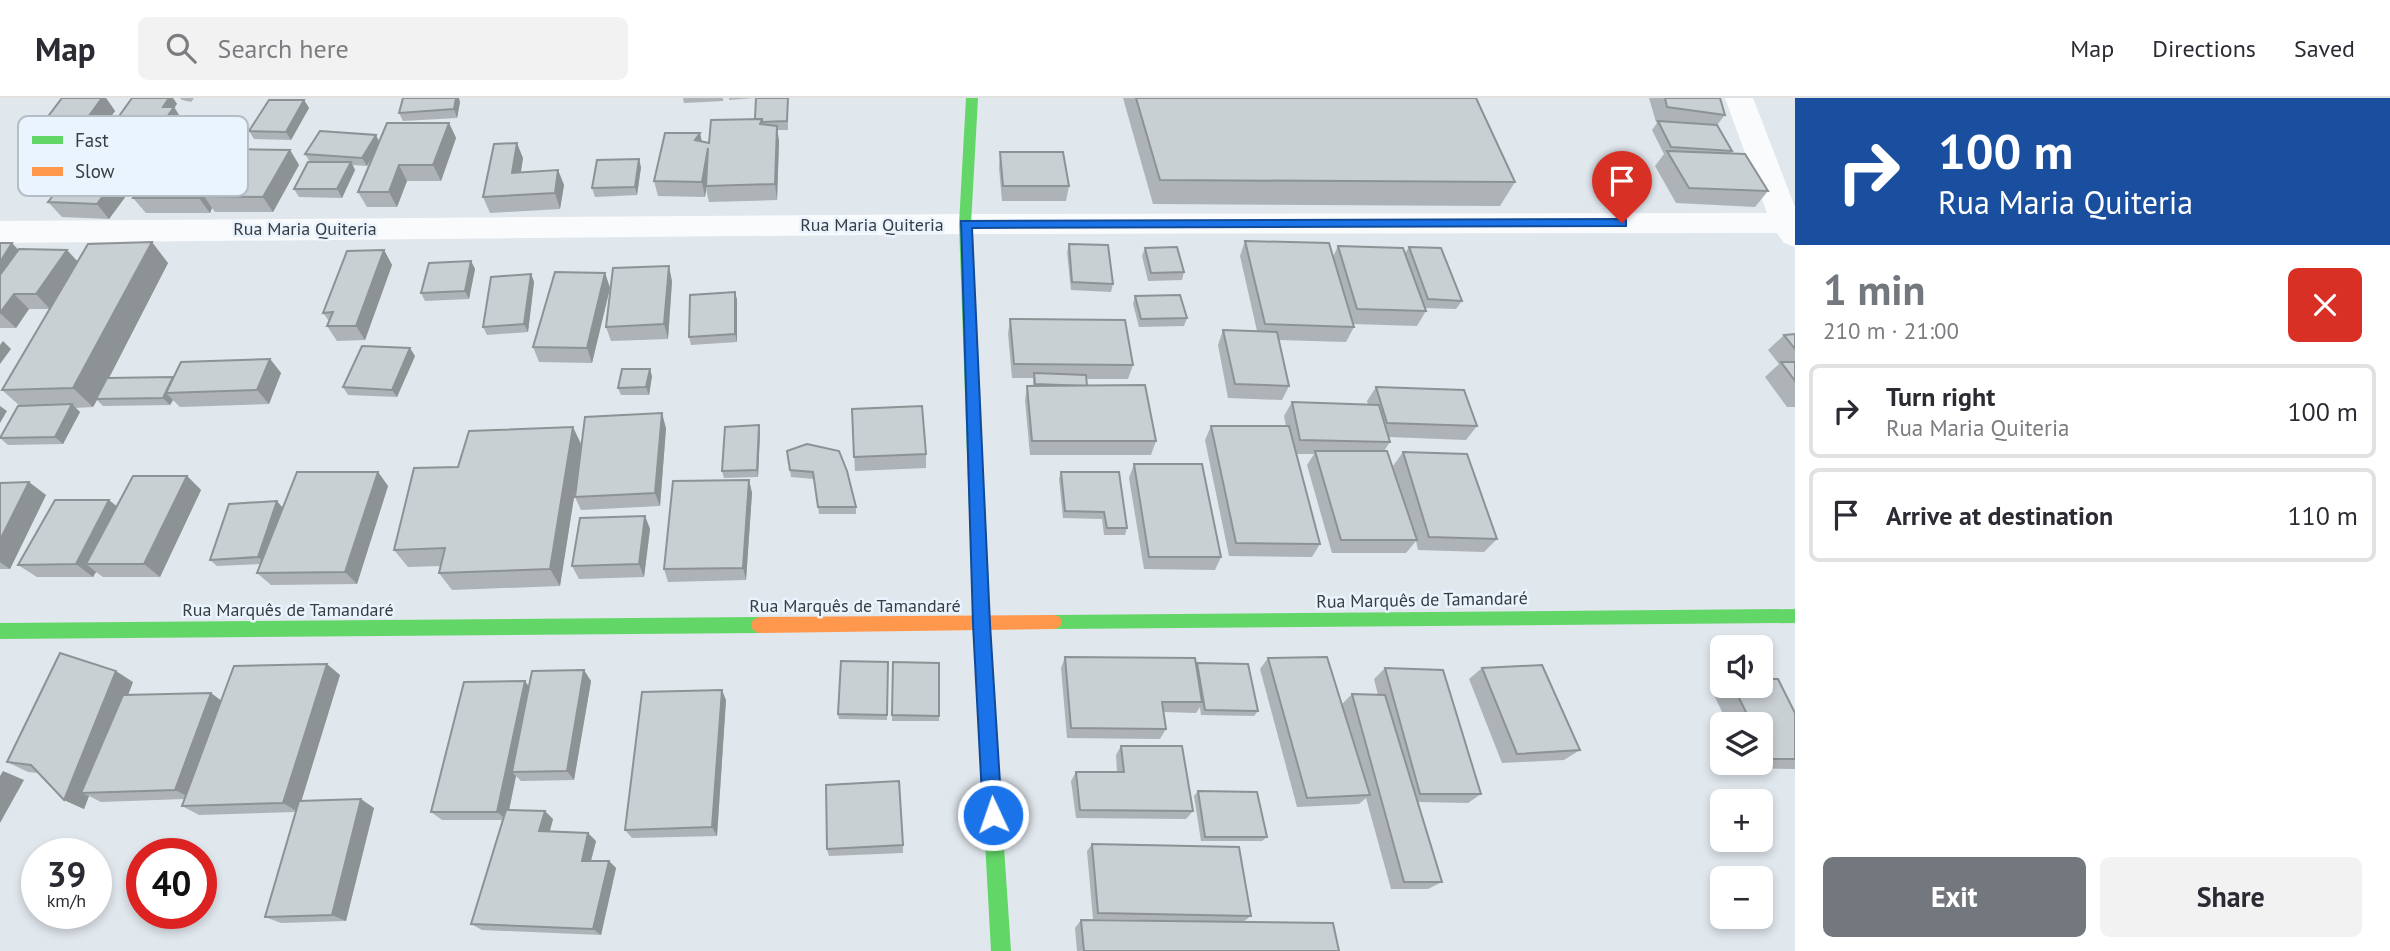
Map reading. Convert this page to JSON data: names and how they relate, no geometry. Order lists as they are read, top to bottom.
{
  "streets": {
    "street": ["Rua Maria Quiteria", "Rua Marquês de Tamandaré"]
  },
  "legend": ["Fast", "Slow"],
  "page": {
    "header": "Map",
    "search": "Search here",
    "nav": ["Map", "Directions", "Saved"],
    "turn": ["100 m", "Rua Maria Quiteria"],
    "heading": ["1 min", "210 m · 21:00"],
    "list": [
      {
        "name": "Turn right",
        "note": "Rua Maria Quiteria",
        "value": "100 m"
      },
      {
        "name": "Arrive at destination",
        "value": "110 m"
      }
    ],
    "map_buttons": ["+", "−"],
    "speed": "39 km/h",
    "limit": "40",
    "buttons": ["Exit", "Share"]
  }
}
